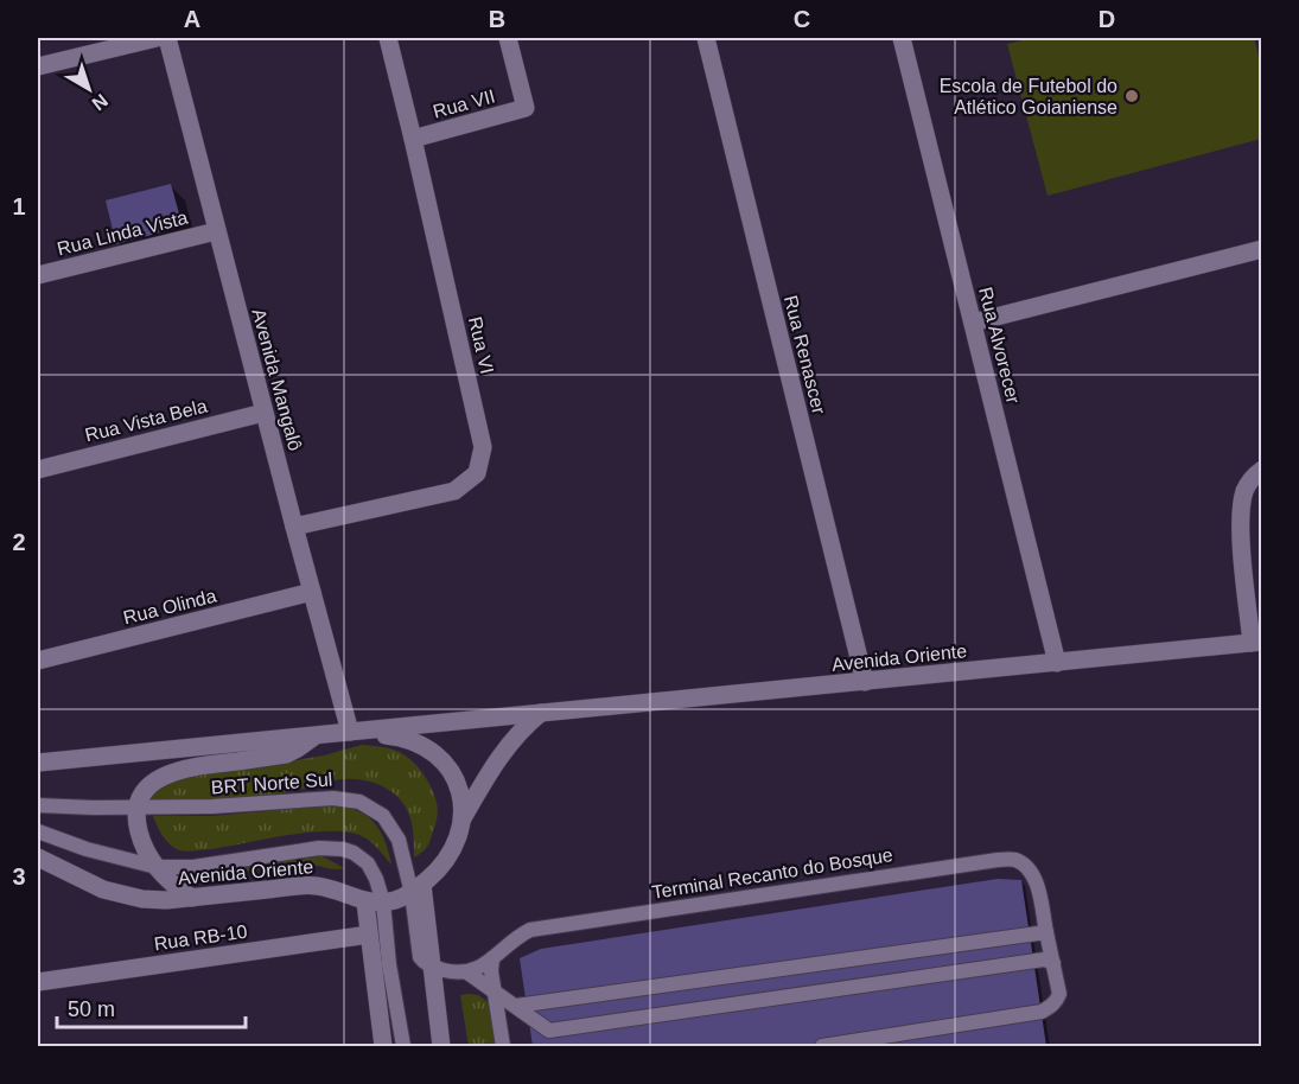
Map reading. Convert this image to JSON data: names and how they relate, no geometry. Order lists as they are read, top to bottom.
{
  "streets": {
    "street": [
      "Rua VII",
      "Rua Linda Vista",
      "Rua VI",
      "Rua Alvorecer",
      "Rua Renascer",
      "Avenida Mangalô",
      "Rua Vista Bela",
      "Rua Olinda",
      "Avenida Oriente",
      "Rua RB-10"
    ],
    "lane": ["BRT Norte Sul", "Terminal Recanto do Bosque"]
  },
  "crossings": [
    ["Rua VII", "Rua VI"],
    ["Rua Linda Vista", "Avenida Mangalô"],
    ["Rua VI", "Avenida Mangalô"],
    ["Rua Alvorecer", "Avenida Oriente"],
    ["Rua Renascer", "Avenida Oriente"],
    ["Avenida Mangalô", "Rua Vista Bela"],
    ["Avenida Mangalô", "Rua Olinda"],
    ["Avenida Mangalô", "Avenida Oriente"],
    ["Avenida Oriente", "BRT Norte Sul"]
  ],
  "places": ["Escola de Futebol do Atlético Goianiense"],
  "scale_bar": "50 m",
  "north": "bottom right",
  "grid": {
    "columns": [
      "A",
      "B",
      "C",
      "D"
    ],
    "rows": ["1", "2", "3"]
  }
}
